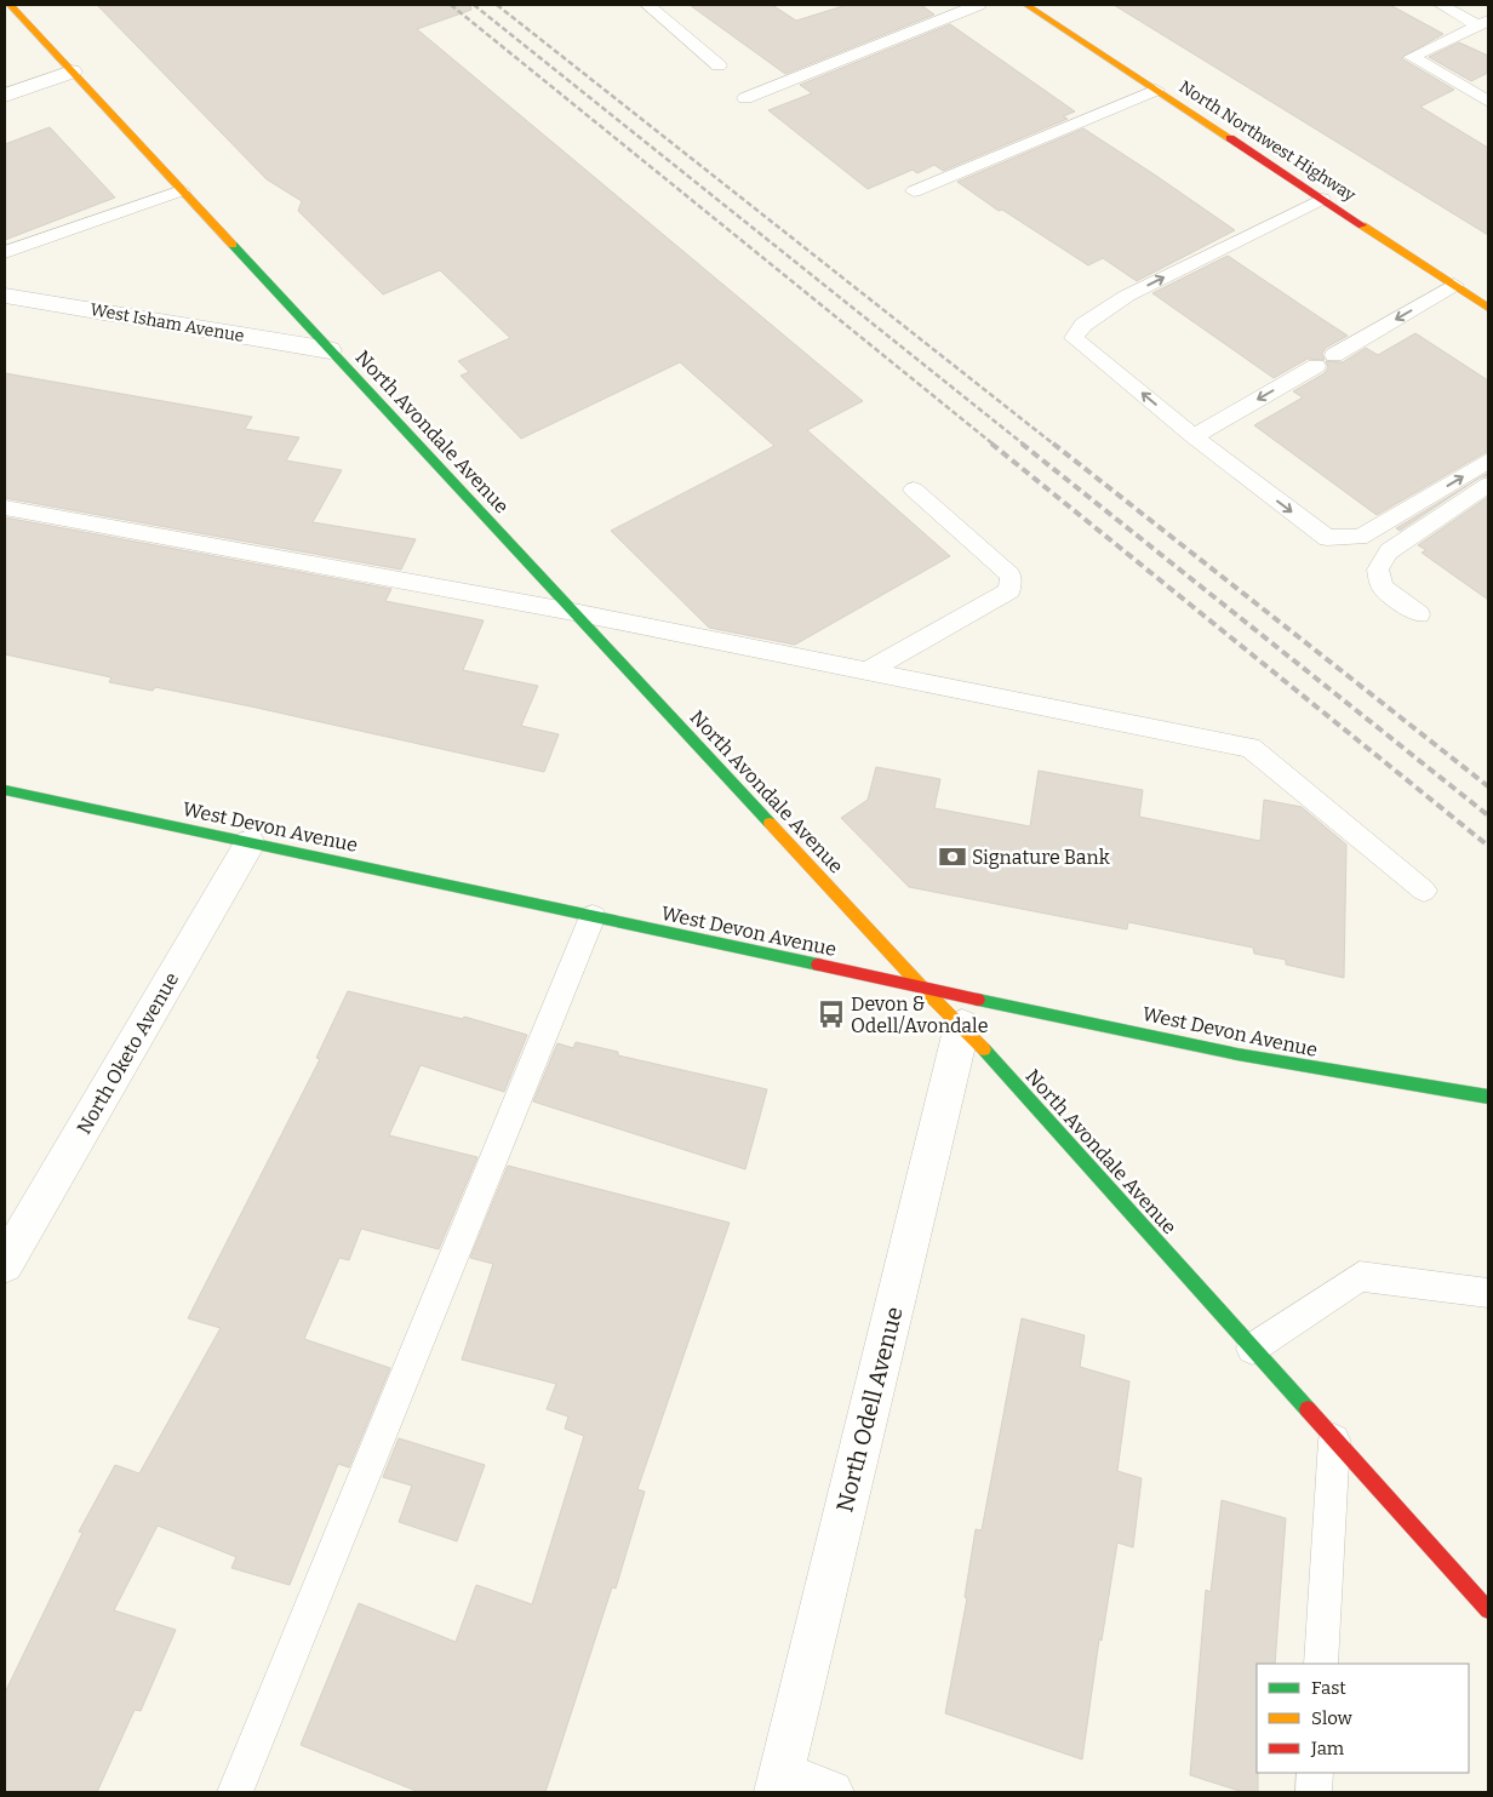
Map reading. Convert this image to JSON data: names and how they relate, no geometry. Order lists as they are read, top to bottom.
{
  "streets": {
    "street": [
      "North Northwest Highway",
      "West Isham Avenue",
      "North Avondale Avenue",
      "West Devon Avenue",
      "North Oketo Avenue",
      "North Odell Avenue"
    ]
  },
  "crossings": [
    ["West Isham Avenue", "North Avondale Avenue"],
    ["North Avondale Avenue", "West Devon Avenue"],
    ["North Avondale Avenue", "North Odell Avenue"],
    ["West Devon Avenue", "North Oketo Avenue"]
  ],
  "places": {
    "bank": ["Signature Bank"],
    "bus stop": ["Devon & Odell/Avondale"]
  },
  "legend": ["Fast", "Slow", "Jam"]
}
